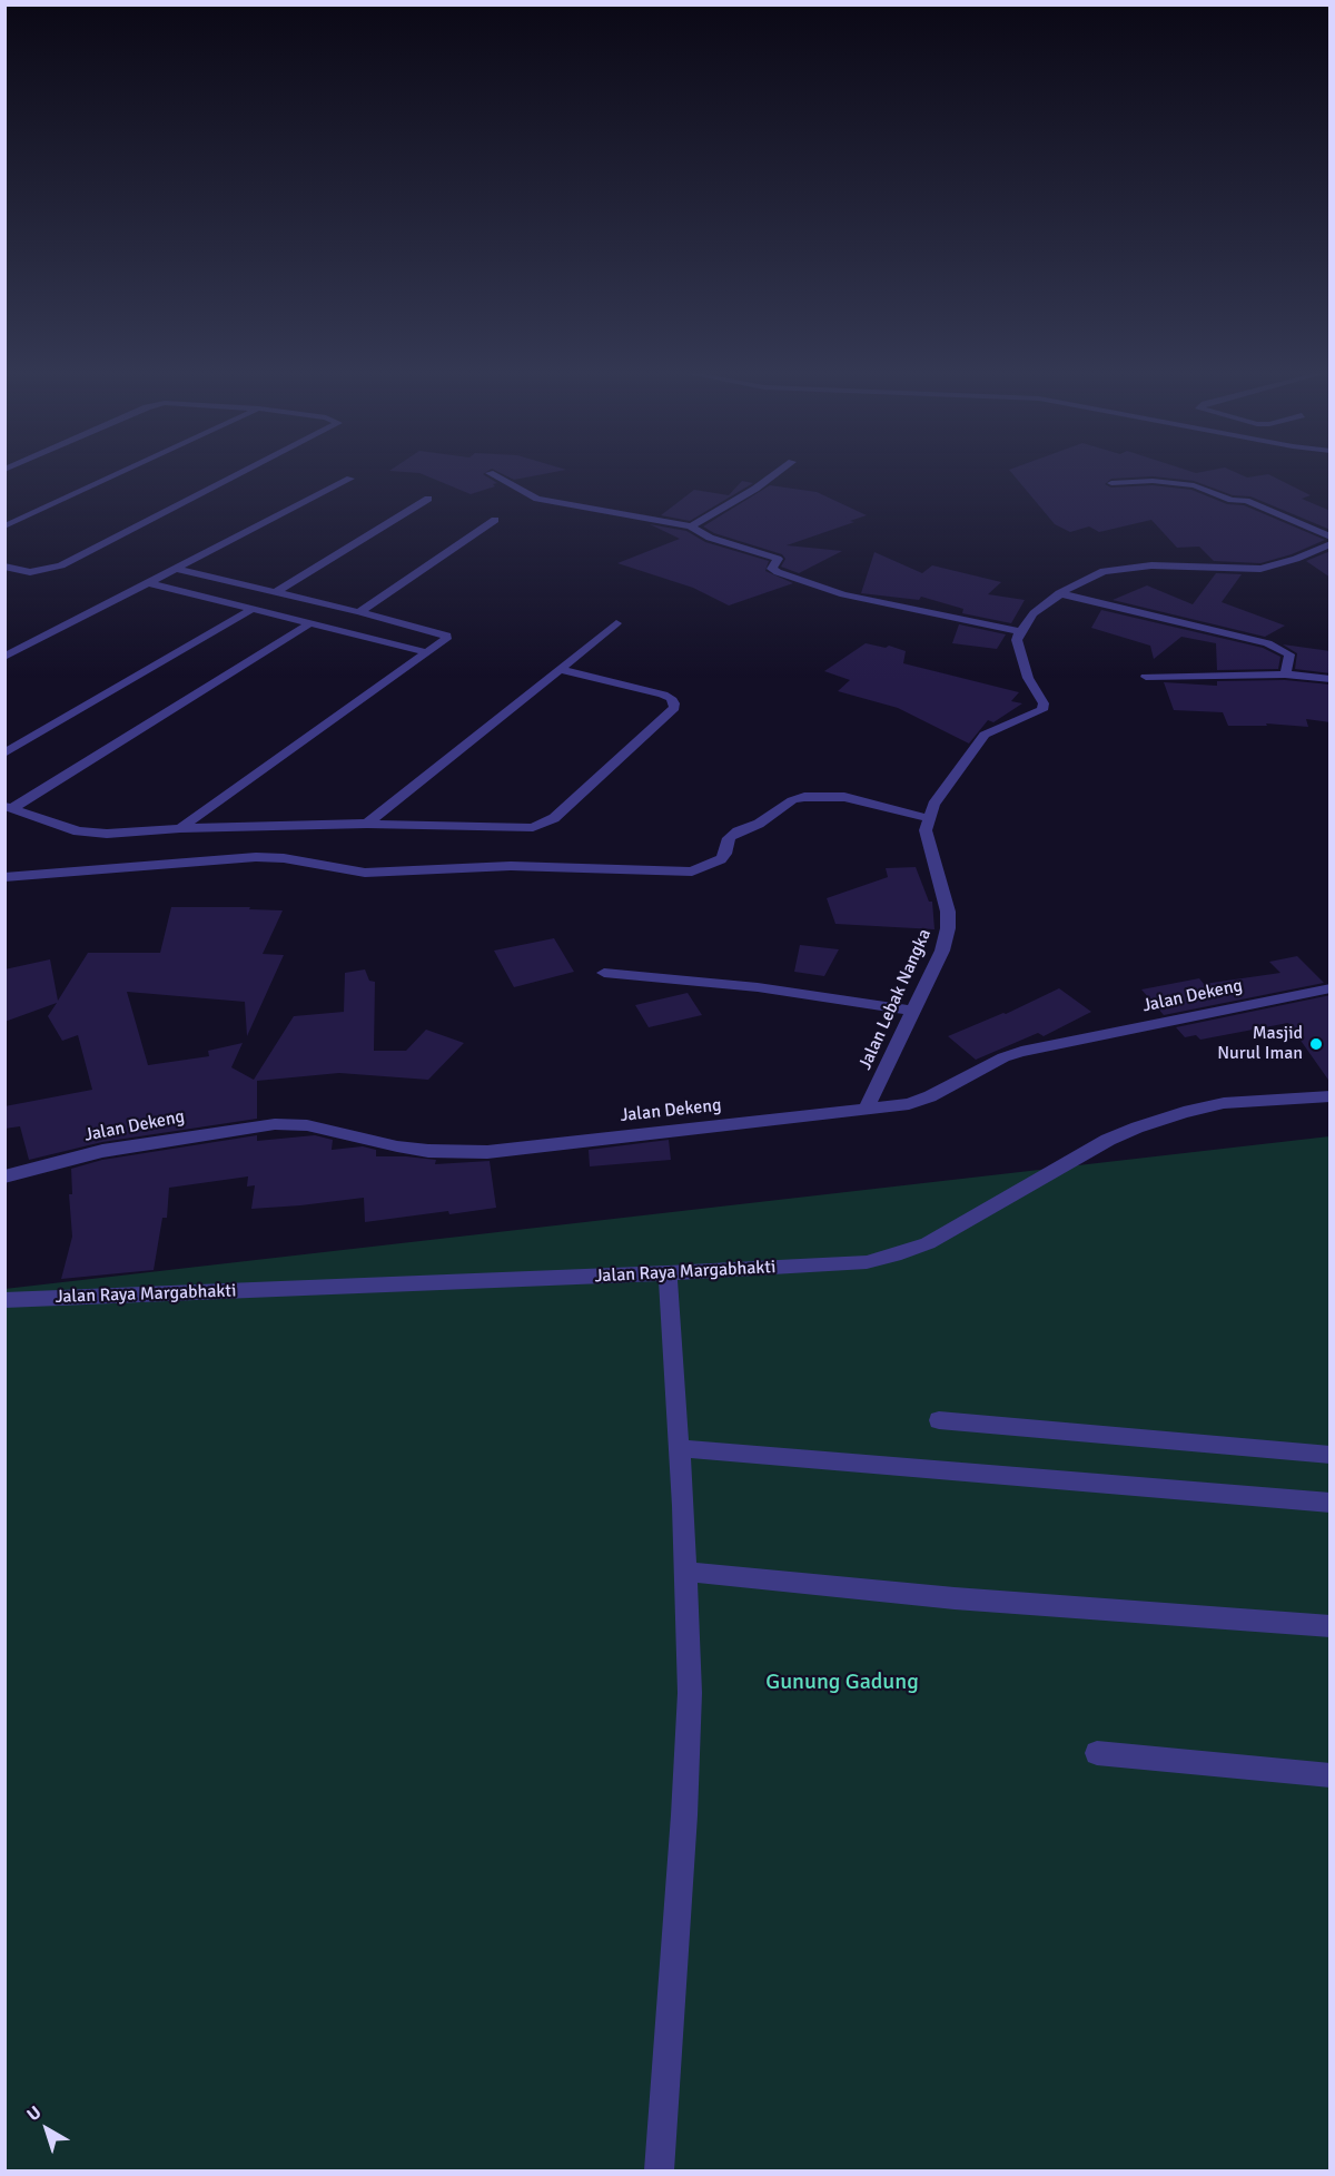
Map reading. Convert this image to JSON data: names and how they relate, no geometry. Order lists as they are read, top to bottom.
{
  "streets": {
    "street": ["Jalan Dekeng", "Jalan Lebak Nangka", "Jalan Raya Margabhakti"]
  },
  "crossings": [
    ["Jalan Dekeng", "Jalan Lebak Nangka"]
  ],
  "parks": ["Gunung Gadung"],
  "places": ["Masjid Nurul Iman"],
  "north": "top left"
}
